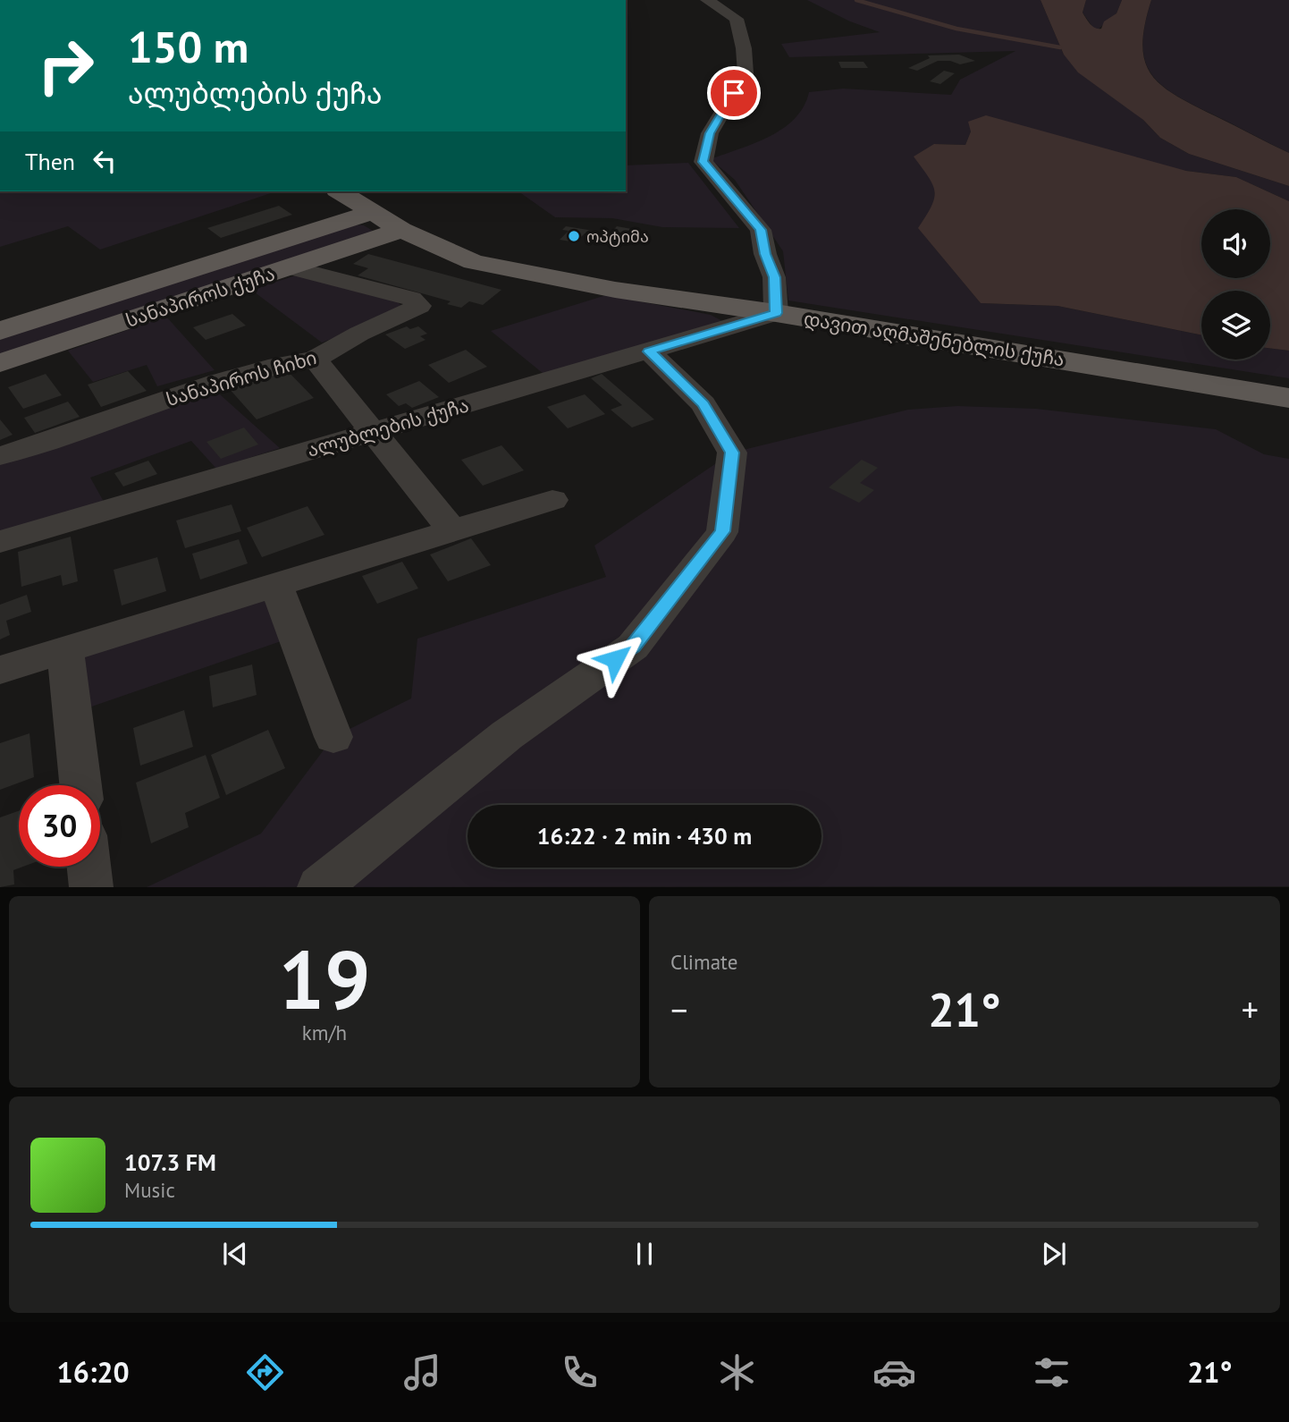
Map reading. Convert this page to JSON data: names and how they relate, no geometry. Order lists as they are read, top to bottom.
{
  "streets": {
    "main road": ["სანაპიროს ქუჩა", "დავით აღმაშენებლის ქუჩა"],
    "street": ["სანაპიროს ჩიხი", "ალუბლების ქუჩა"]
  },
  "crossings": [
    ["სანაპიროს ქუჩა", "დავით აღმაშენებლის ქუჩა"],
    ["სანაპიროს ქუჩა", "სანაპიროს ჩიხი"],
    ["დავით აღმაშენებლის ქუჩა", "ალუბლების ქუჩა"]
  ],
  "places": ["ოპტიმა"],
  "page": {
    "turn": ["150 m", "ალუბლების ქუჩა"],
    "then": "Then",
    "limit": "30",
    "trip": "16:22 · 2 min · 430 m",
    "tile": [
      ["19", "km/h"],
      "Climate"
    ],
    "heat": ["−", "21°", "+"],
    "song": ["107.3 FM", "Music"],
    "tabs": ["16:20", "21°"]
  }
}
